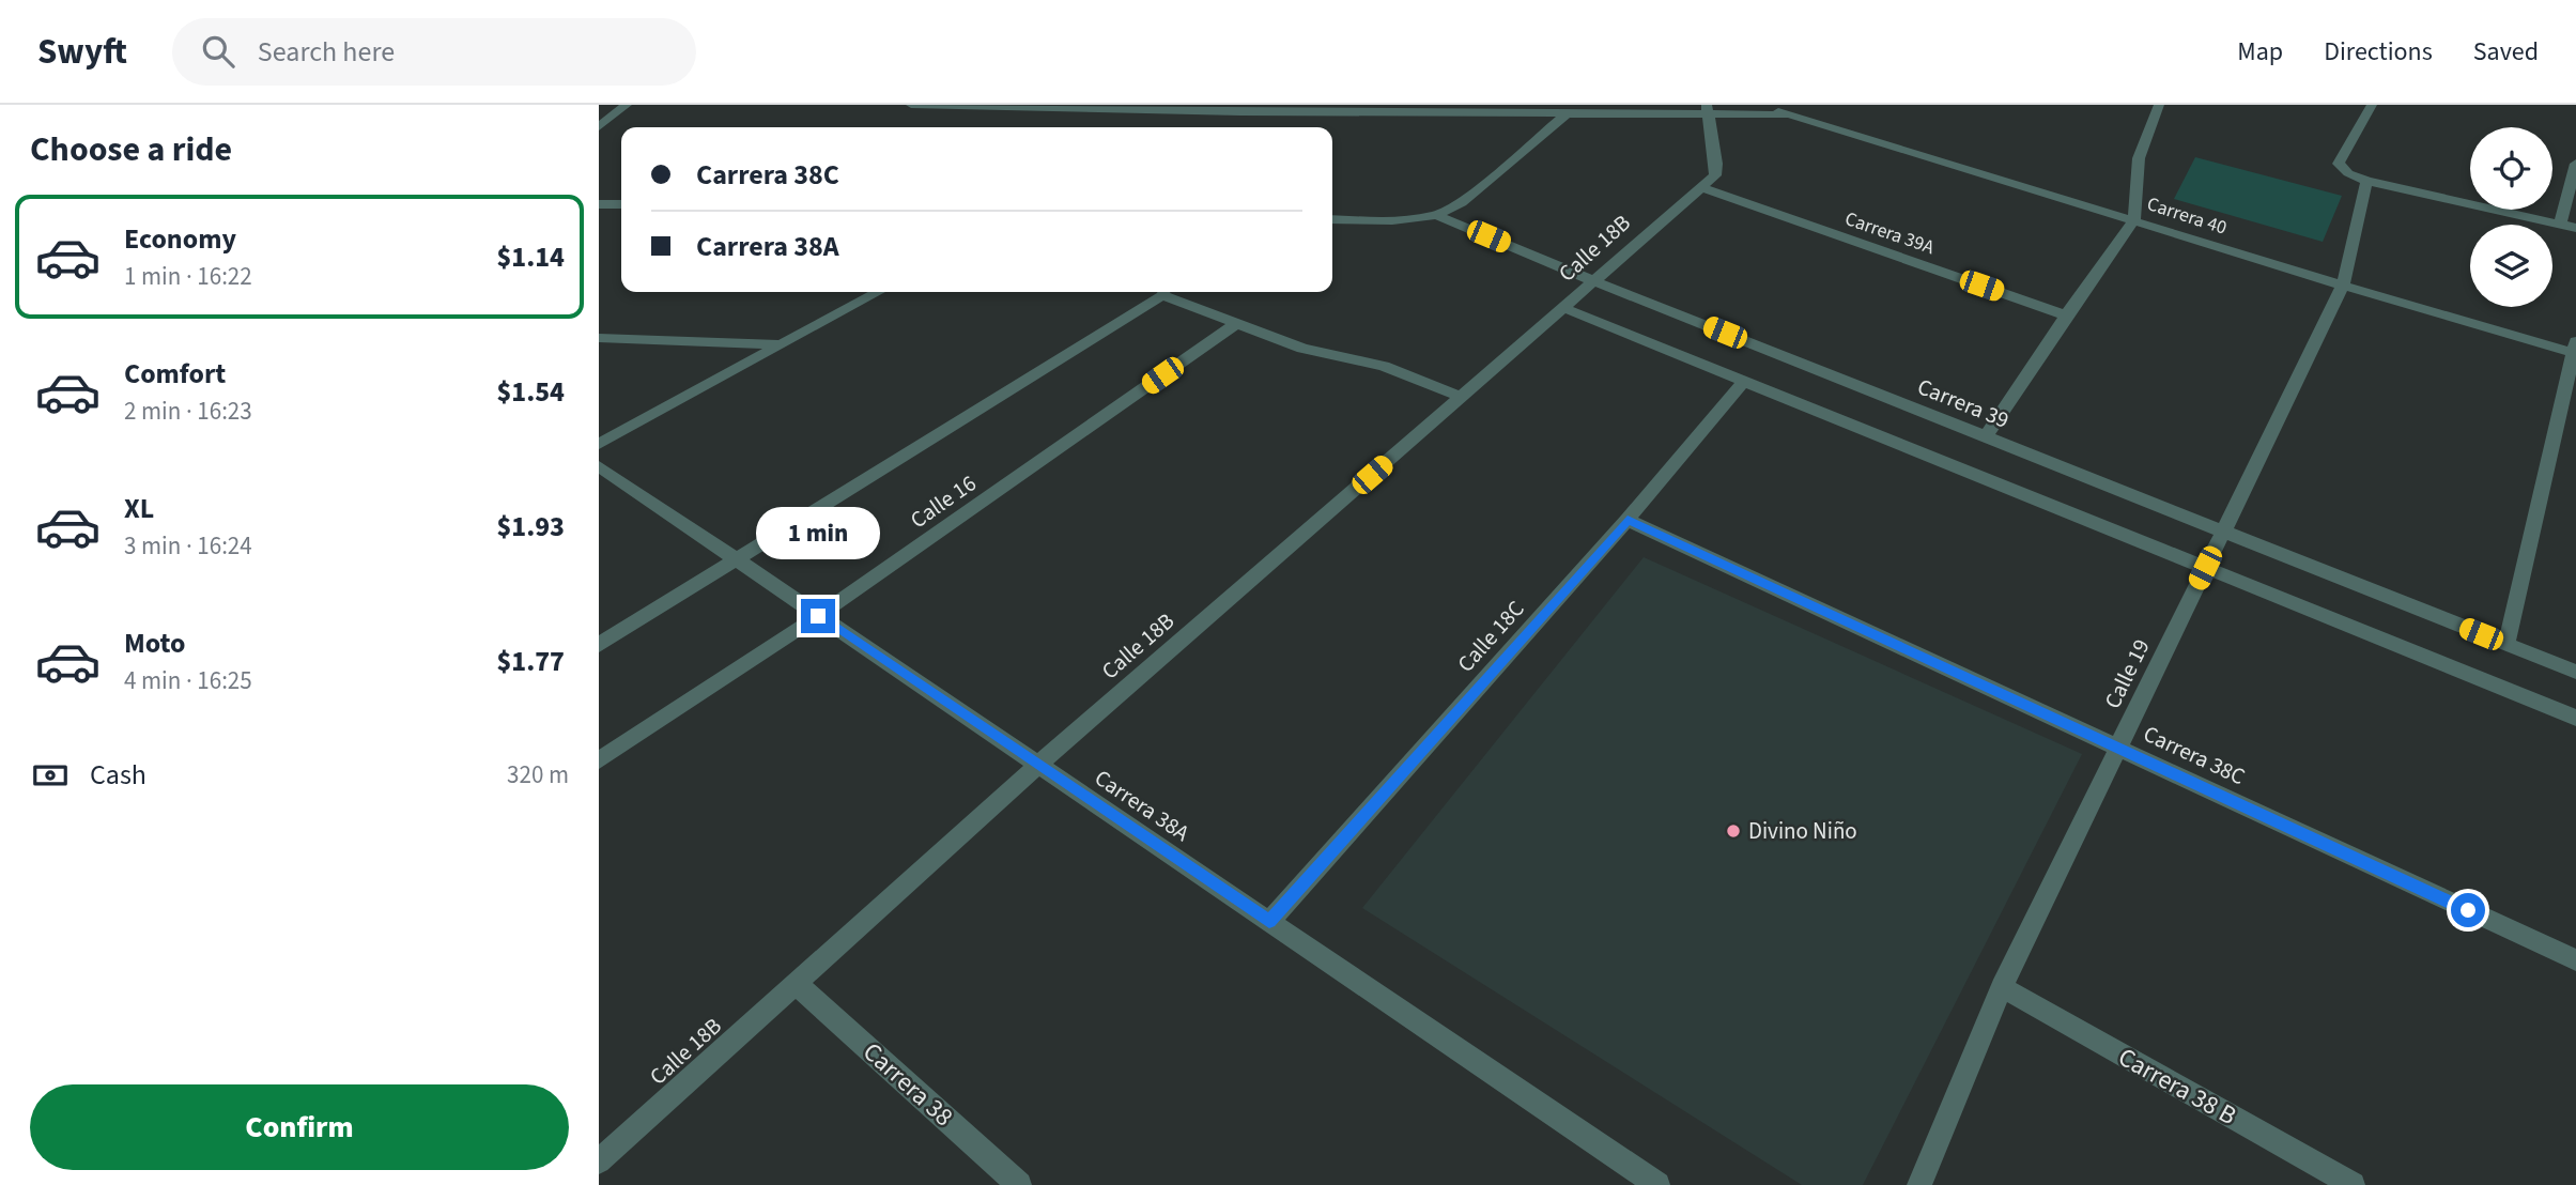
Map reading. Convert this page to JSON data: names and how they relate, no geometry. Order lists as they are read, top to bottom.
{
  "streets": {
    "street": [
      "Carrera 40",
      "Carrera 39A",
      "Calle 18B",
      "Carrera 39",
      "Calle 16",
      "Calle 18C",
      "Calle 19",
      "Carrera 38C",
      "Carrera 38A",
      "Carrera 38",
      "Carrera 38 B"
    ]
  },
  "crossings": [
    ["Carrera 40", "Calle 19"],
    ["Carrera 39A", "Calle 18B"],
    ["Calle 18B", "Carrera 39"],
    ["Calle 18B", "Carrera 38A"],
    ["Calle 18B", "Carrera 38"],
    ["Carrera 39", "Calle 19"],
    ["Calle 16", "Carrera 38A"],
    ["Calle 18C", "Carrera 38C"],
    ["Calle 18C", "Carrera 38A"],
    ["Calle 19", "Carrera 38C"],
    ["Calle 19", "Carrera 38 B"]
  ],
  "places": ["Divino Niño"],
  "page": {
    "header": "Swyft",
    "search": "Search here",
    "nav": ["Map", "Directions", "Saved"],
    "heading": "Choose a ride",
    "banner": ["Carrera 38C", "Carrera 38A"],
    "list": [
      {
        "name": "Economy",
        "note": "1 min · 16:22",
        "value": "$1.14"
      },
      {
        "name": "Comfort",
        "note": "2 min · 16:23",
        "value": "$1.54"
      },
      {
        "name": "XL",
        "note": "3 min · 16:24",
        "value": "$1.93"
      },
      {
        "name": "Moto",
        "note": "4 min · 16:25",
        "value": "$1.77"
      }
    ],
    "bubble": "1 min",
    "pay": ["Cash", "320 m"],
    "buttons": "Confirm"
  }
}
